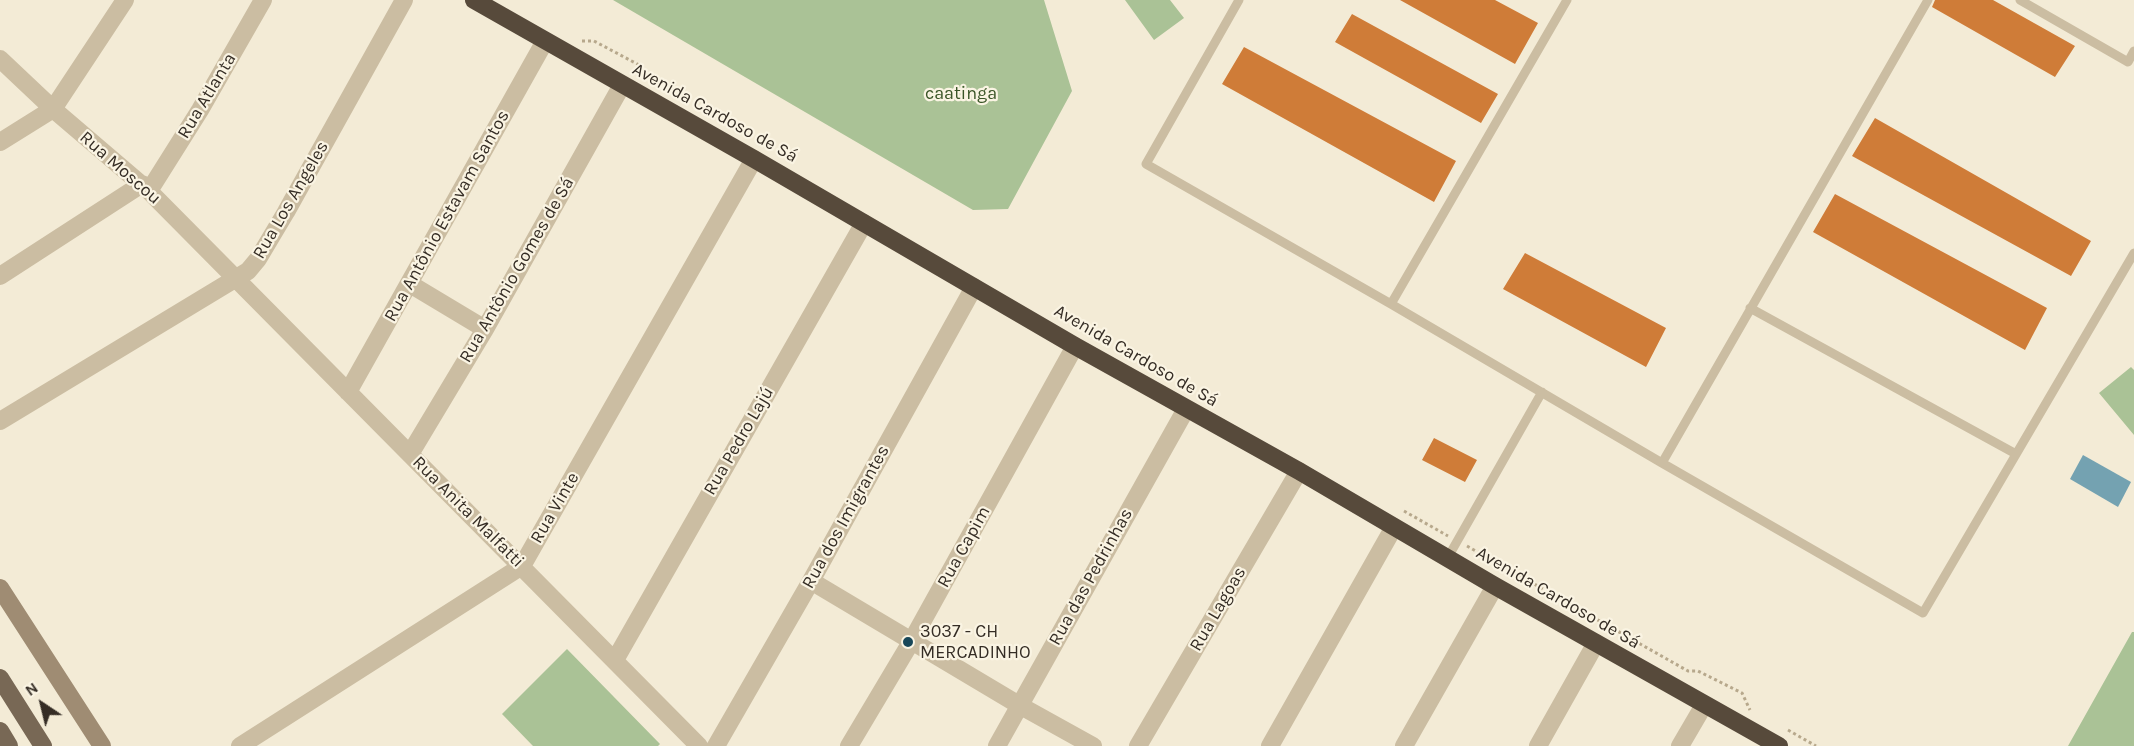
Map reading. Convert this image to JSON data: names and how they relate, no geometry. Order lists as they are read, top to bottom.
{
  "streets": {
    "highway": ["Avenida Cardoso de Sá"],
    "street": [
      "Rua Atlanta",
      "Rua Moscou",
      "Rua Los Angeles",
      "Rua Antônio Estavam Santos",
      "Rua Antônio Gomes de Sá",
      "Rua Pedro Lajú",
      "Rua Vinte",
      "Rua Anita Malfatti",
      "Rua dos Imigrantes",
      "Rua Capim",
      "Rua das Pedrinhas",
      "Rua Lagoas"
    ]
  },
  "crossings": [
    ["Rua Atlanta", "Rua Moscou"],
    ["Avenida Cardoso de Sá", "Rua Antônio Estavam Santos"],
    ["Avenida Cardoso de Sá", "Rua Antônio Gomes de Sá"],
    ["Avenida Cardoso de Sá", "Rua Pedro Lajú"],
    ["Avenida Cardoso de Sá", "Rua Vinte"],
    ["Avenida Cardoso de Sá", "Rua dos Imigrantes"],
    ["Avenida Cardoso de Sá", "Rua Capim"],
    ["Avenida Cardoso de Sá", "Rua das Pedrinhas"],
    ["Avenida Cardoso de Sá", "Rua Lagoas"],
    ["Rua Moscou", "Rua Los Angeles"],
    ["Rua Moscou", "Rua Anita Malfatti"],
    ["Rua Los Angeles", "Rua Anita Malfatti"],
    ["Rua Antônio Estavam Santos", "Rua Anita Malfatti"],
    ["Rua Antônio Gomes de Sá", "Rua Anita Malfatti"],
    ["Rua Pedro Lajú", "Rua Anita Malfatti"],
    ["Rua Vinte", "Rua Anita Malfatti"]
  ],
  "parks": ["caatinga"],
  "places": ["3037 - CH MERCADINHO"],
  "north": "top left"
}
